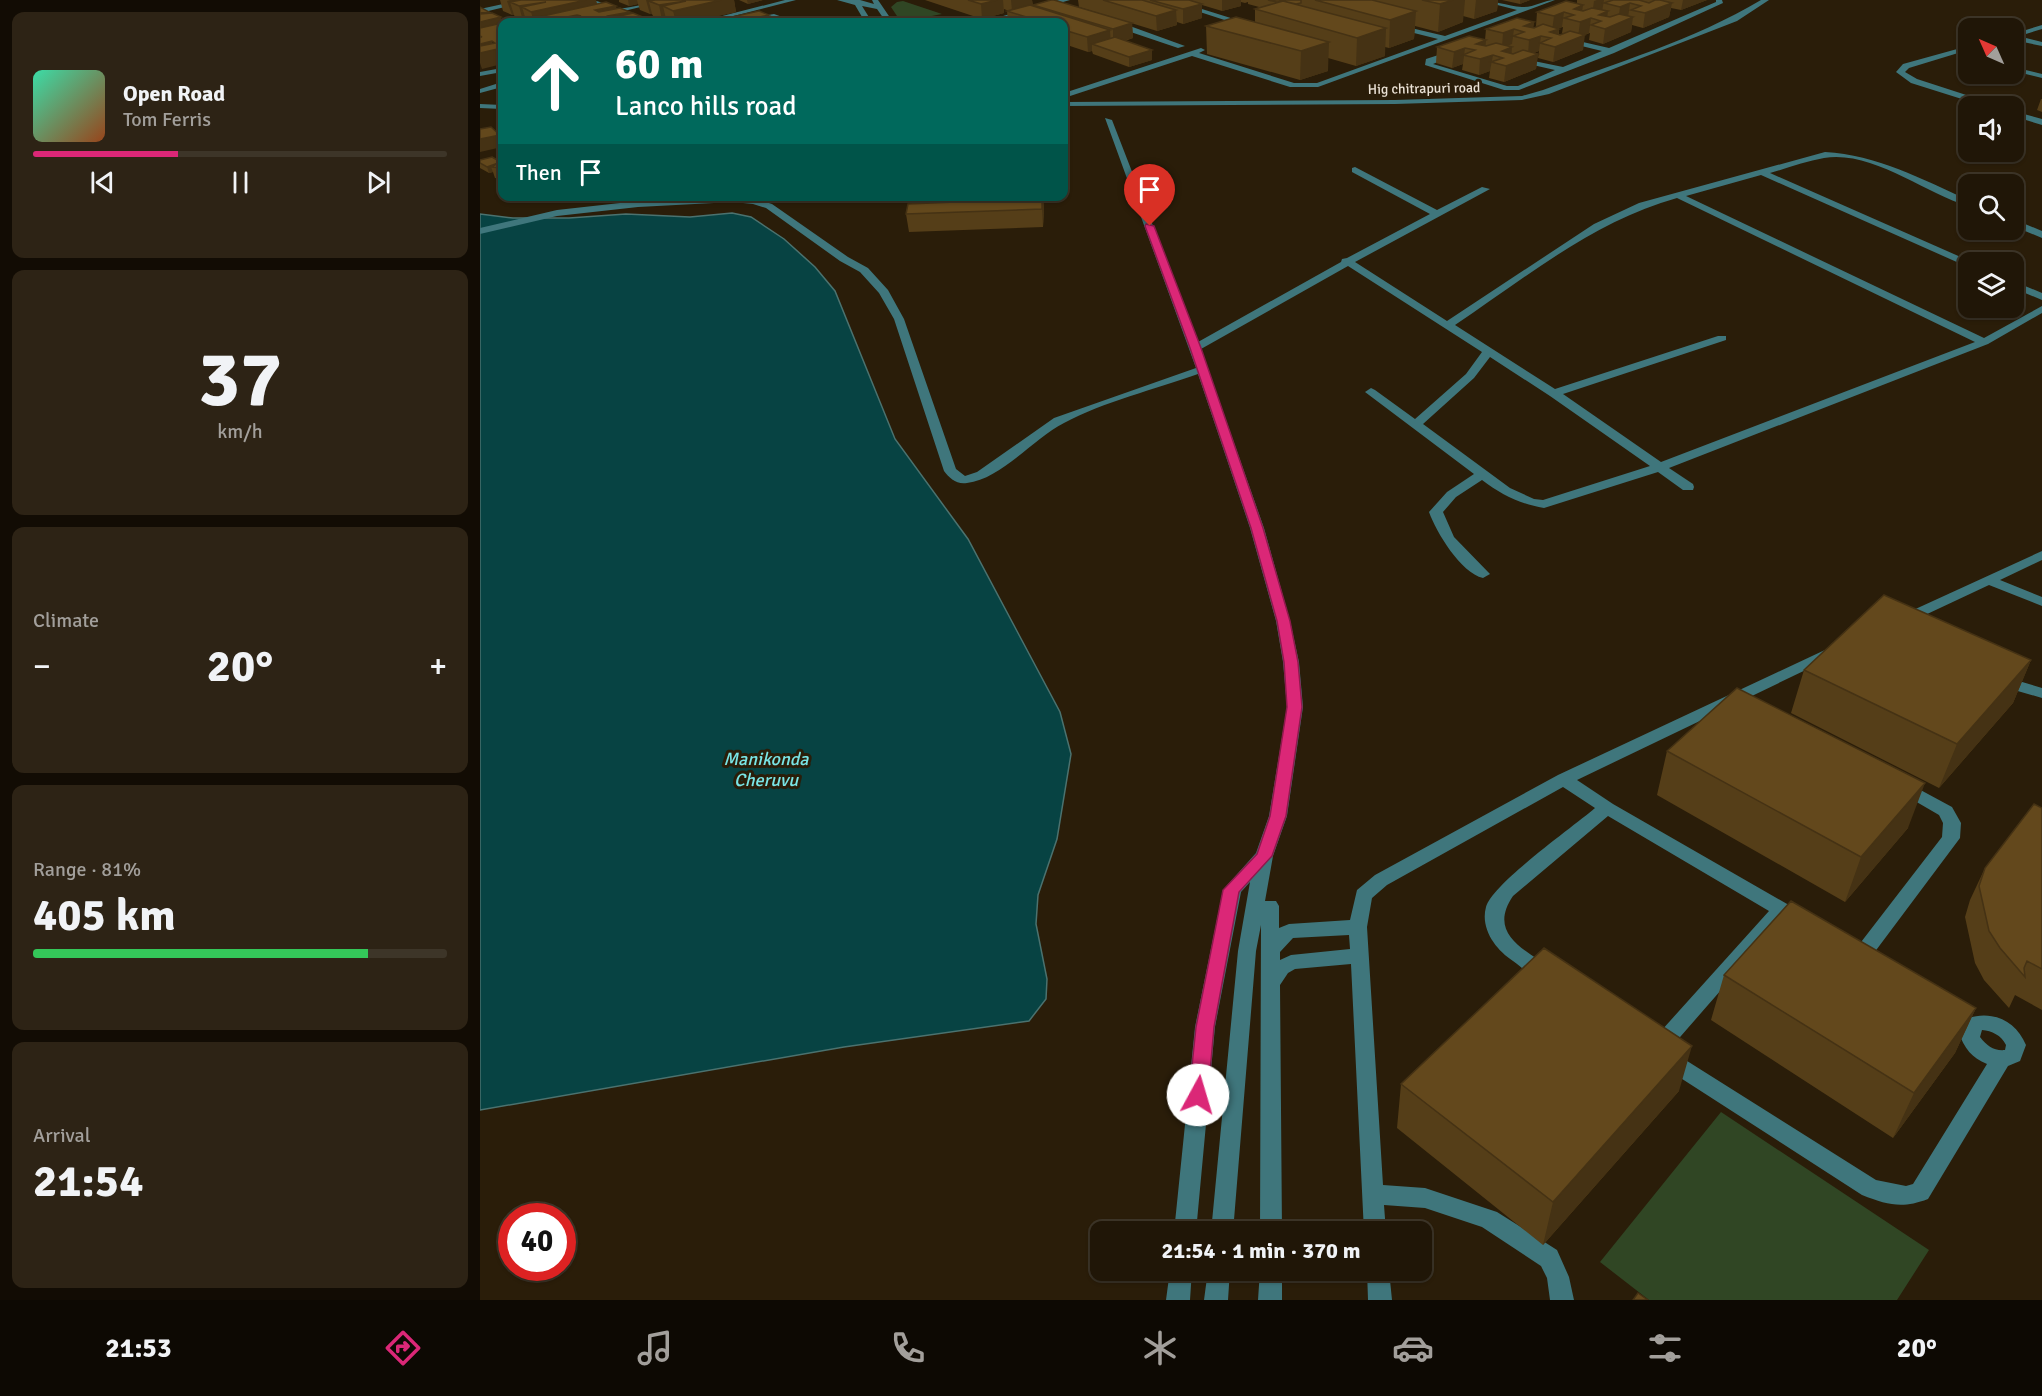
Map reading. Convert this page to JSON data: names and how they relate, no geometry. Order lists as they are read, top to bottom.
{
  "streets": {
    "street": ["Hig chitrapuri road"]
  },
  "water": ["Manikonda Cheruvu"],
  "north": "top left",
  "page": {
    "turn": ["60 m", "Lanco hills road"],
    "song": ["Open Road", "Tom Ferris"],
    "then": "Then",
    "tile": [
      ["37", "km/h"],
      "Climate",
      ["Range · 81%", "405 km"],
      ["Arrival", "21:54"]
    ],
    "heat": ["−", "20°", "+"],
    "limit": "40",
    "trip": "21:54 · 1 min · 370 m",
    "tabs": ["21:53", "20°"]
  }
}
